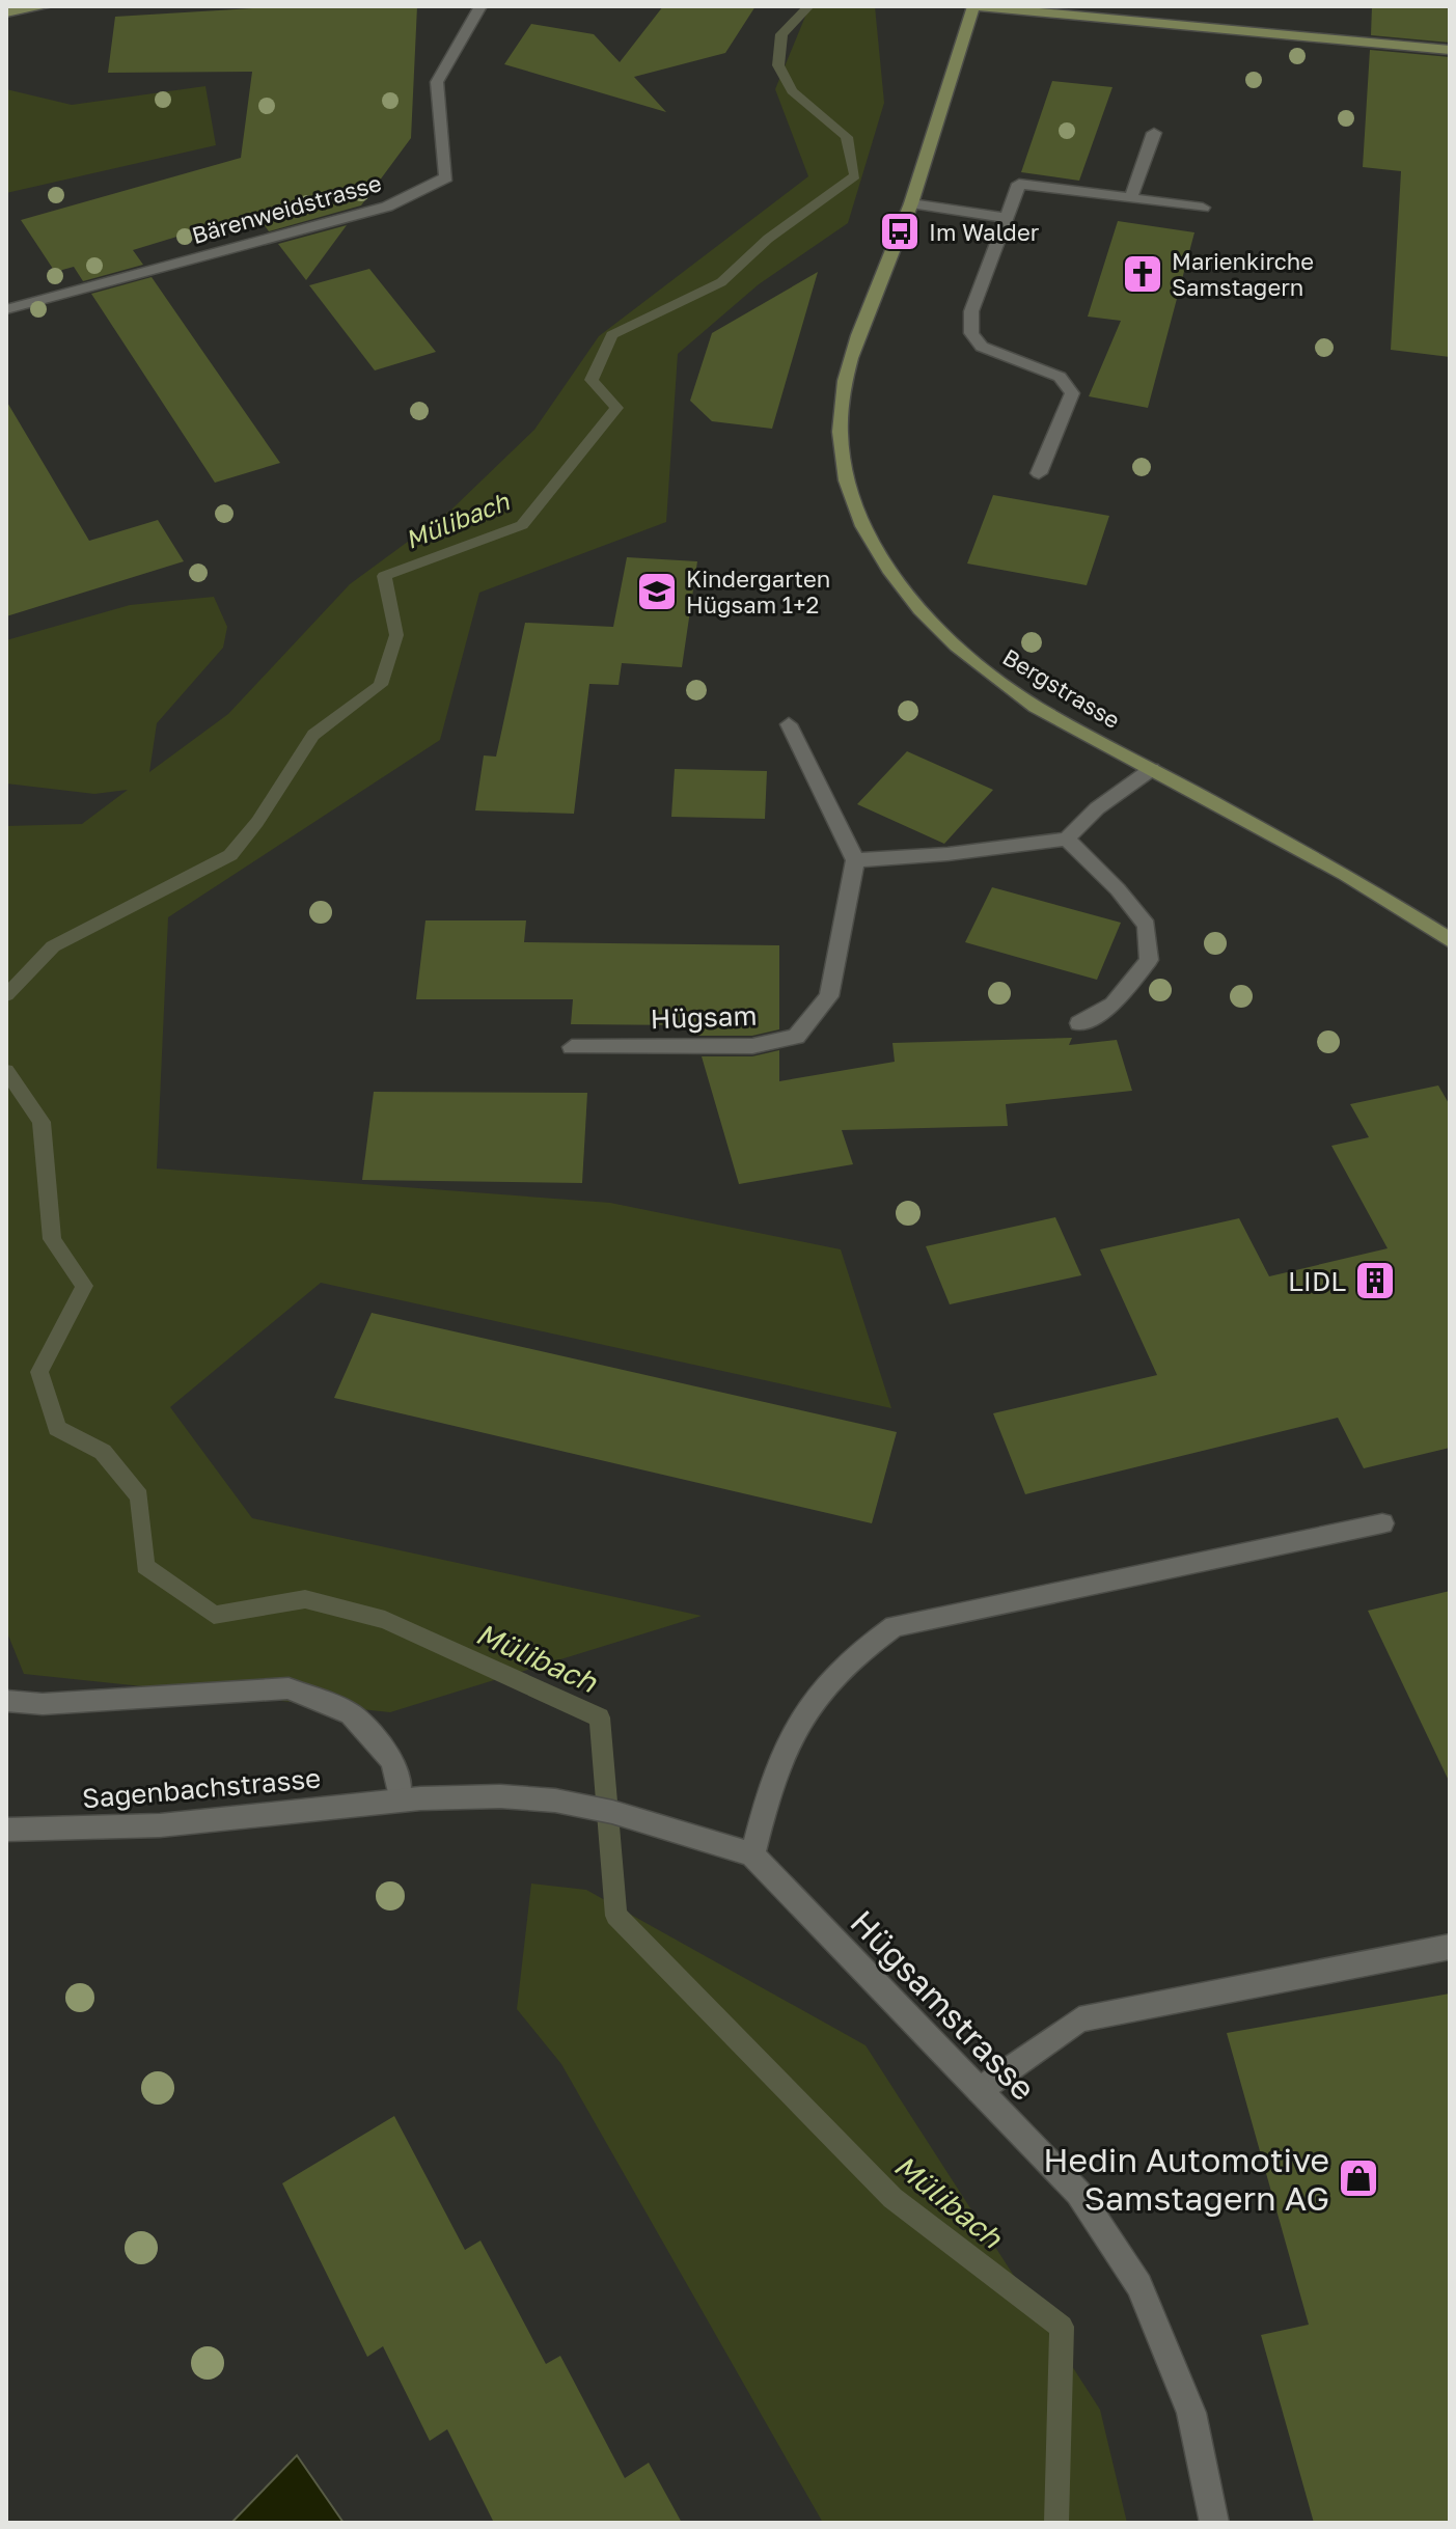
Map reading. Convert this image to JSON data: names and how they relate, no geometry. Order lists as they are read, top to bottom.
{
  "streets": {
    "main road": ["Bergstrasse"],
    "street": [
      "Bärenweidstrasse",
      "Hügsam",
      "Sagenbachstrasse",
      "Hügsamstrasse"
    ]
  },
  "crossings": [
    ["Sagenbachstrasse", "Hügsamstrasse"]
  ],
  "water": ["Mülibach"],
  "places": {
    "bus stop": ["Im Walder"],
    "church": ["Marienkirche Samstagern"],
    "school or university": ["Kindergarten Hügsam 1+2"],
    "building": ["LIDL"],
    "shop": ["Hedin Automotive Samstagern AG"]
  }
}
